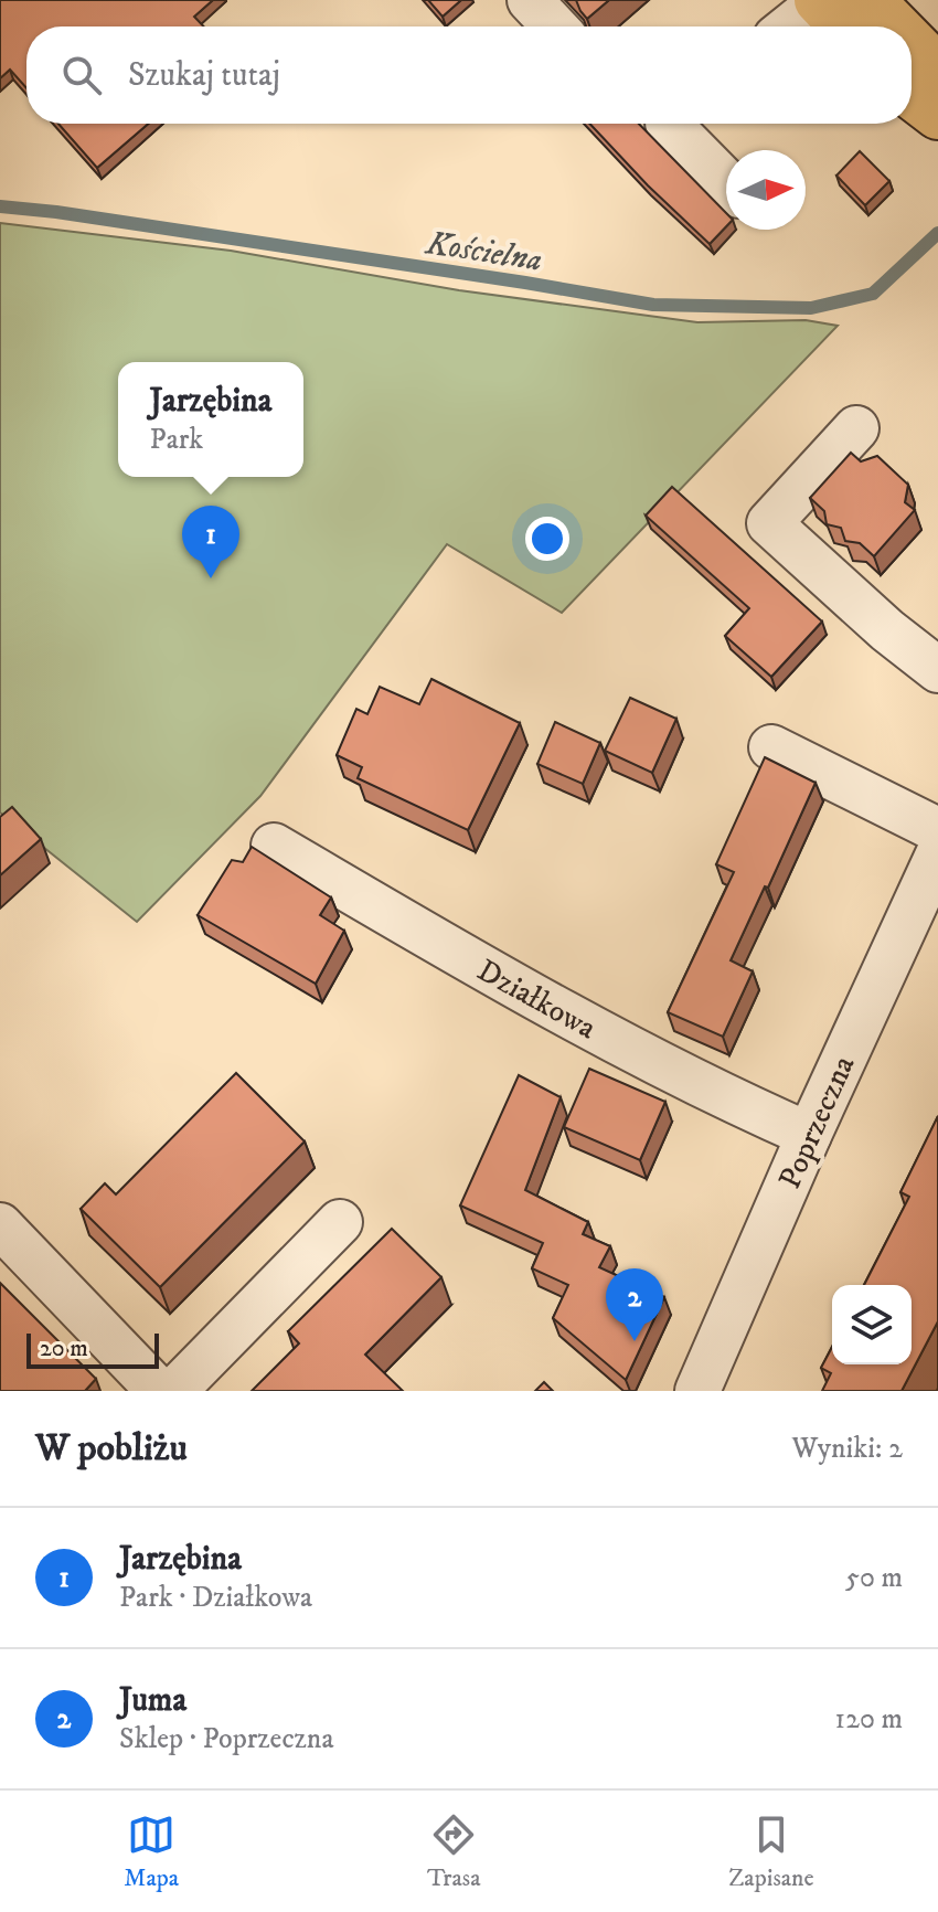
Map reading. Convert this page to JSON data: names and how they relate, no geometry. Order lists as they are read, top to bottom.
{
  "streets": {
    "street": ["Działkowa", "Poprzeczna"]
  },
  "crossings": [
    ["Działkowa", "Poprzeczna"]
  ],
  "water": ["Kościelna"],
  "scale_bar": "20 m",
  "north": "right",
  "page": {
    "search": "Szukaj tutaj",
    "popup": ["Jarzębina", "Park"],
    "pins": ["1", "2"],
    "scale": "20 m",
    "heading": ["W pobliżu", "Wyniki: 2"],
    "list": [
      {
        "mark": "1",
        "name": "Jarzębina",
        "note": "Park · Działkowa",
        "value": "50 m"
      },
      {
        "mark": "2",
        "name": "Juma",
        "note": "Sklep · Poprzeczna",
        "value": "120 m"
      }
    ],
    "nav": ["Mapa", "Trasa", "Zapisane"]
  }
}
